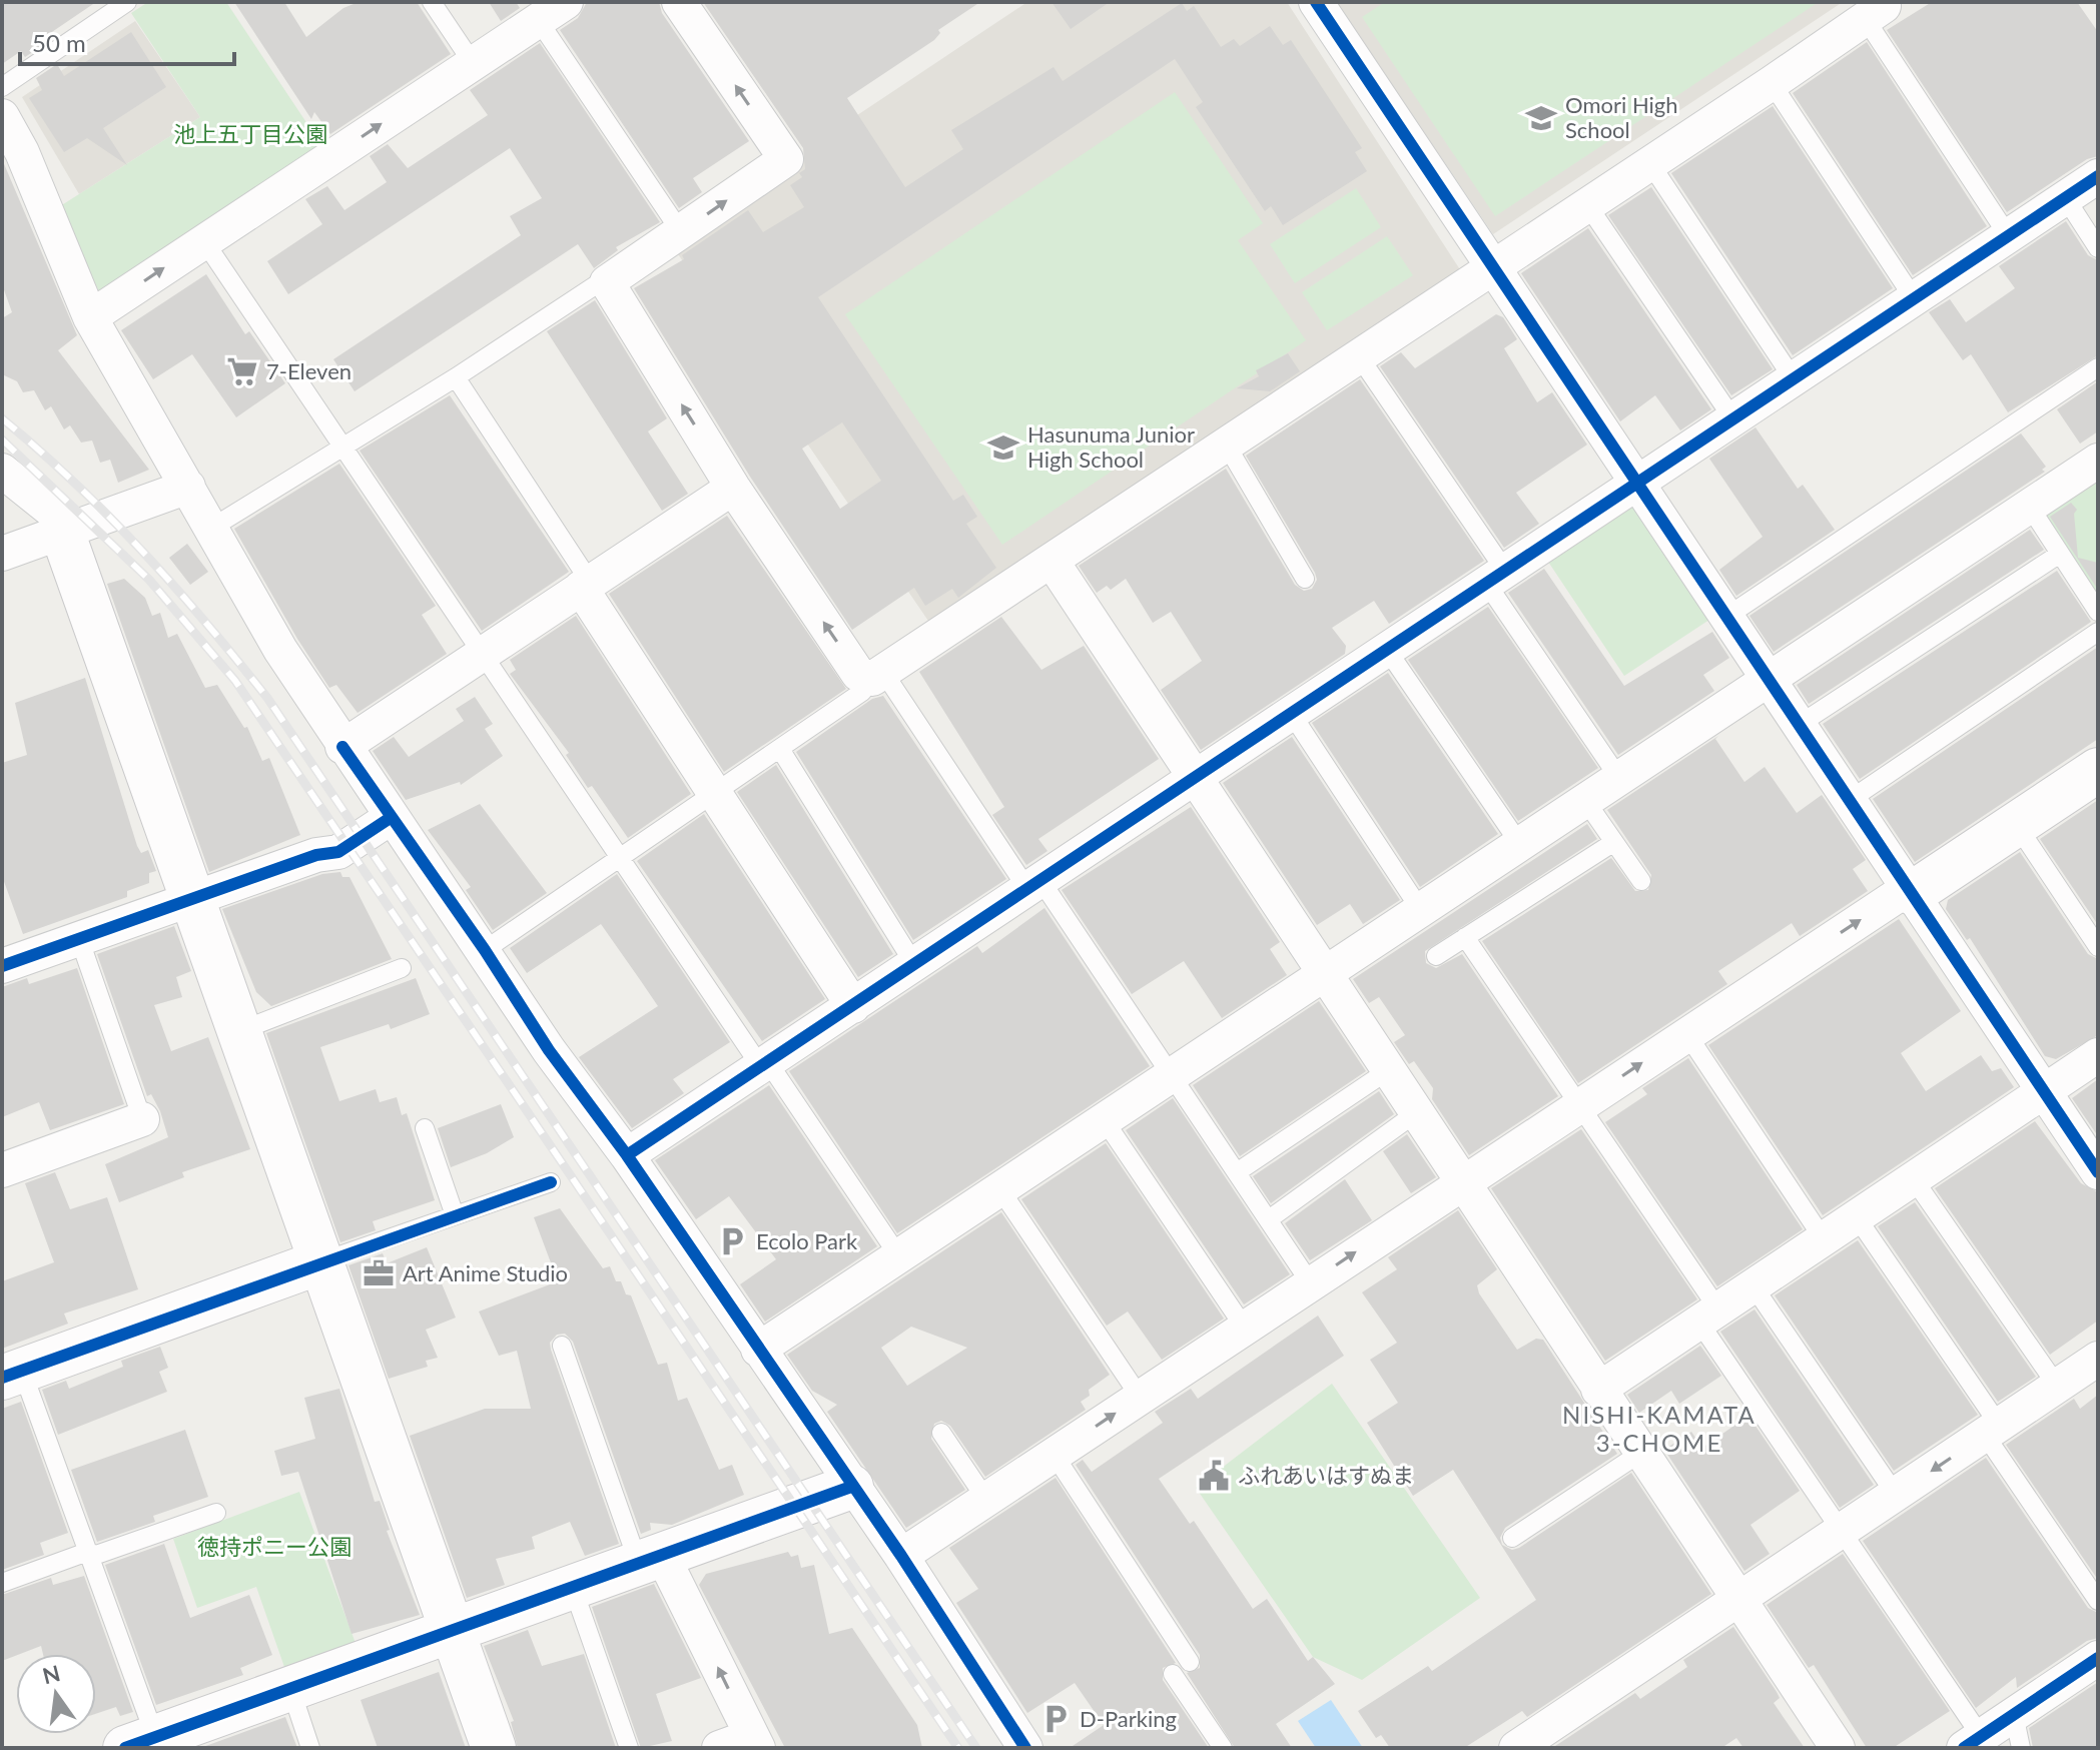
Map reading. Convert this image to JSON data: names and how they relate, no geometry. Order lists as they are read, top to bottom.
{
  "districts": ["NISHI-KAMATA 3-CHOME"],
  "parks": ["池上五丁目公園", "徳持ポニー公園"],
  "places": {
    "school or university": ["Omori High School", "Hasunuma Junior High School"],
    "supermarket": ["7-Eleven"],
    "parking": ["Ecolo Park", "D-Parking"],
    "office": ["Art Anime Studio"],
    "public building": ["ふれあいはすぬま"]
  },
  "scale_bar": "50 m",
  "north": "top"
}
